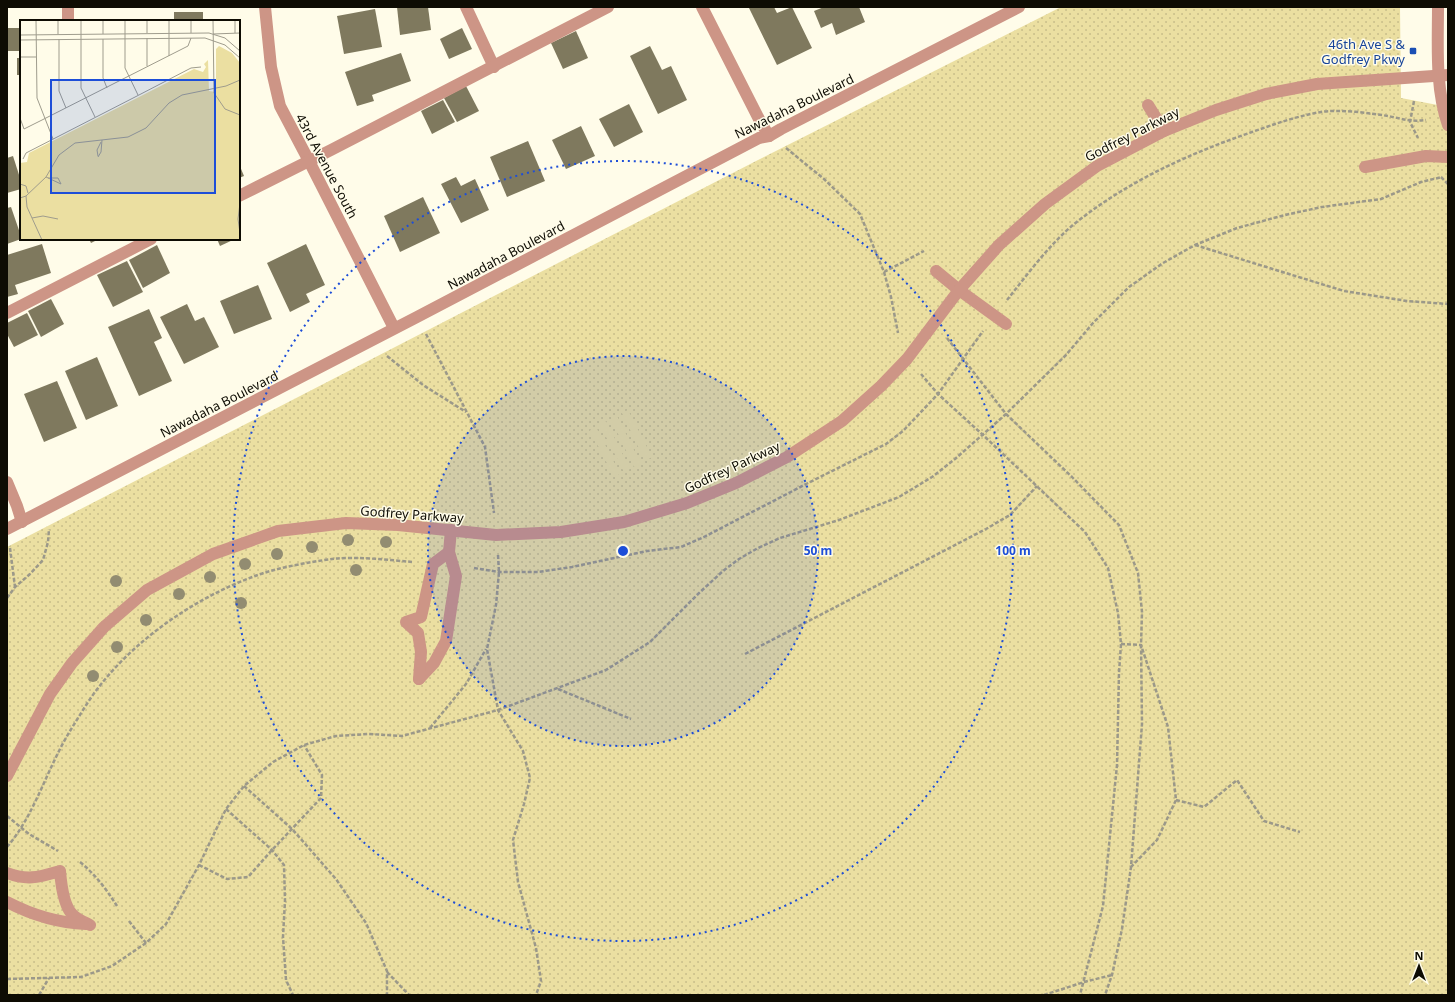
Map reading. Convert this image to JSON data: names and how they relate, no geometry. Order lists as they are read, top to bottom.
{
  "streets": {
    "street": ["Nawadaha Boulevard", "Godfrey Parkway", "43rd Avenue South"]
  },
  "crossings": [
    ["Nawadaha Boulevard", "43rd Avenue South"]
  ],
  "places": {
    "transit": ["46th Ave S & Godfrey Pkwy"]
  },
  "north": "top",
  "rings": ["50 m", "100 m"]
}
